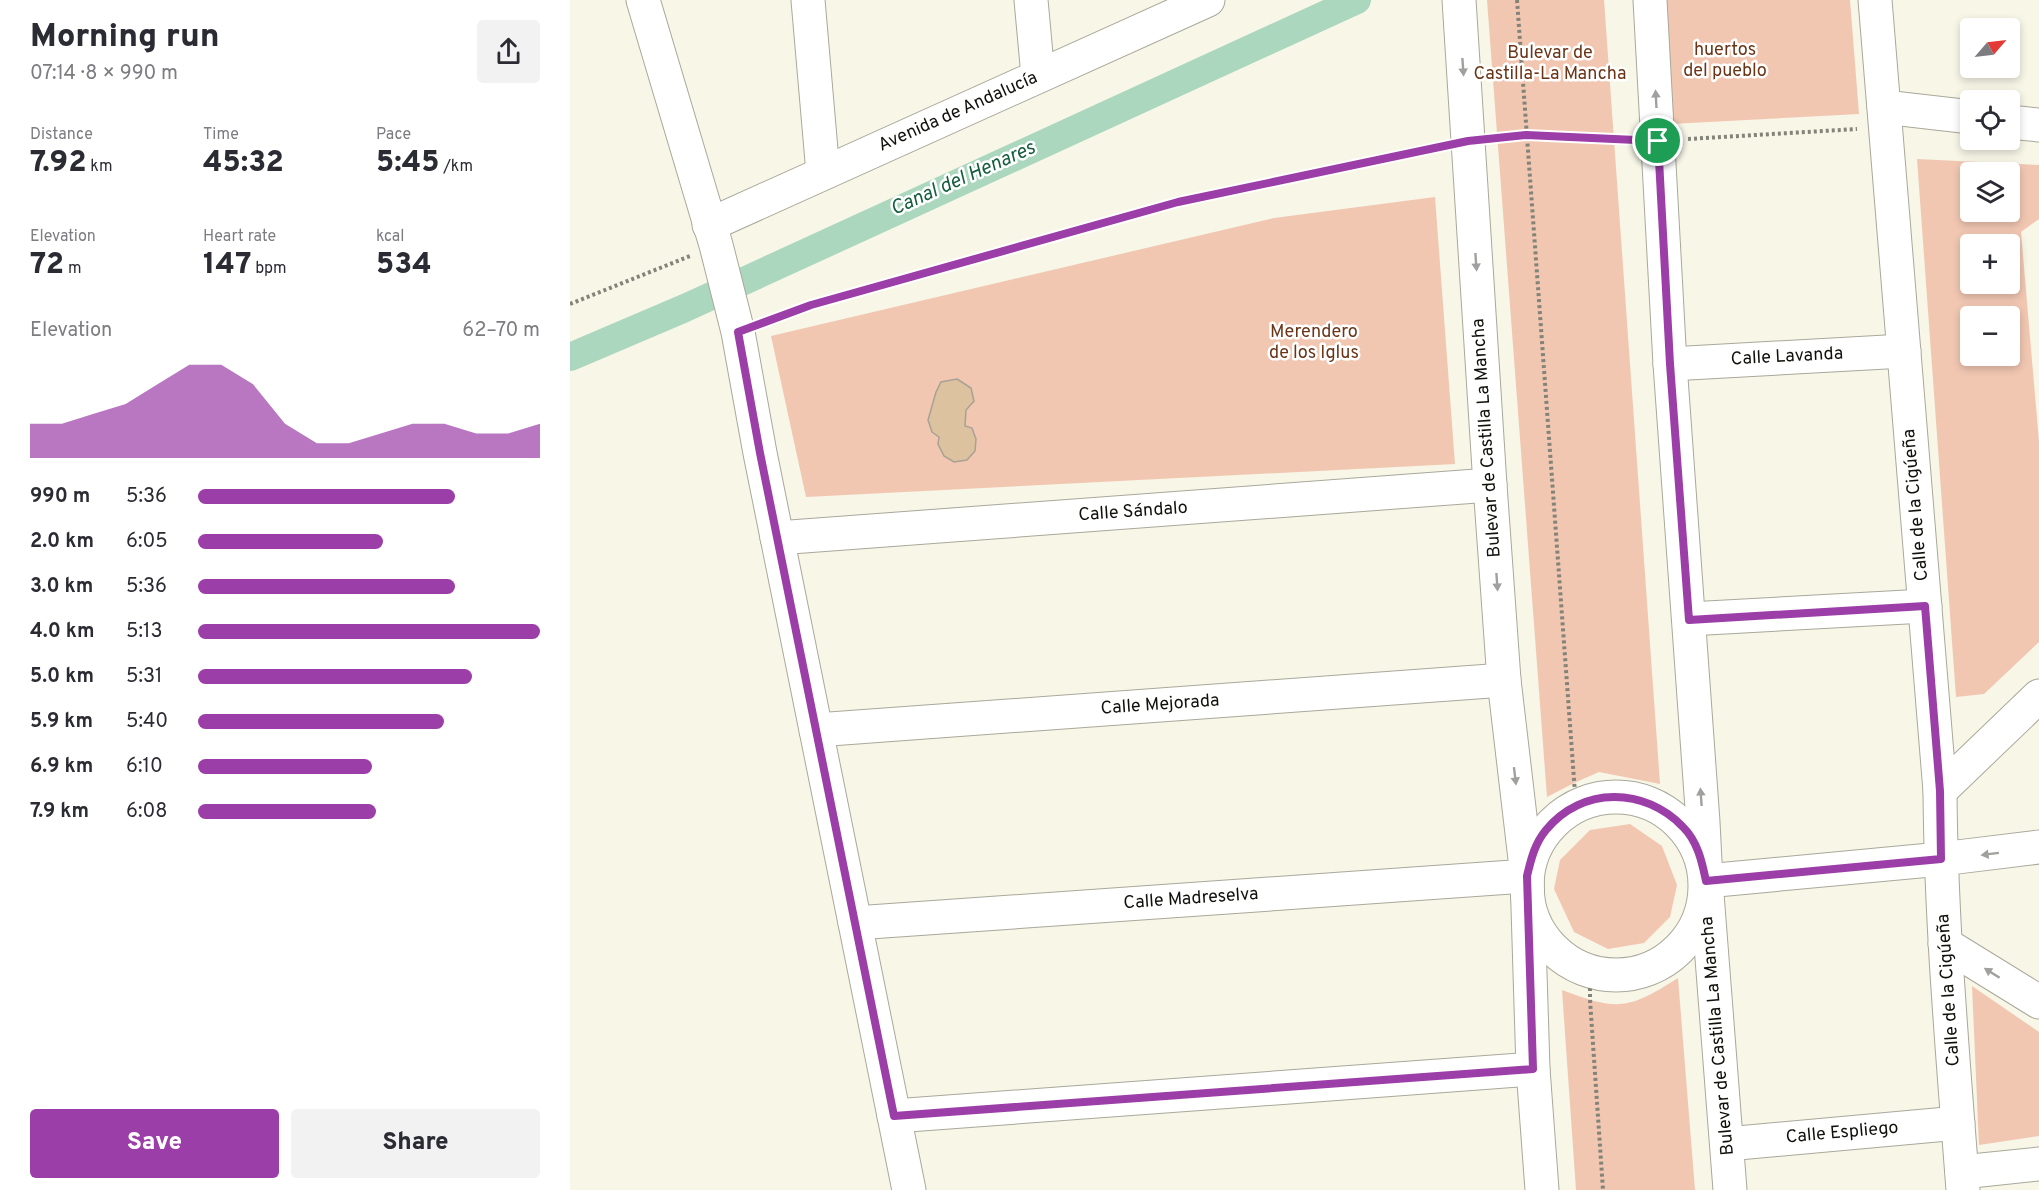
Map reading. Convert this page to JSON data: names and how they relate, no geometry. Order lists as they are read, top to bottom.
{
  "streets": {
    "street": [
      "Avenida de Andalucía",
      "Calle Lavanda",
      "Bulevar de Castilla La Mancha",
      "Calle de la Cigúeña",
      "Calle Sándalo",
      "Calle Mejorada",
      "Calle Madreselva",
      "Calle Espliego"
    ]
  },
  "crossings": [
    ["Calle Lavanda", "Bulevar de Castilla La Mancha"],
    ["Calle Lavanda", "Calle de la Cigúeña"],
    ["Bulevar de Castilla La Mancha", "Calle Sándalo"],
    ["Bulevar de Castilla La Mancha", "Calle Mejorada"],
    ["Bulevar de Castilla La Mancha", "Calle Madreselva"],
    ["Bulevar de Castilla La Mancha", "Calle Espliego"],
    ["Calle de la Cigúeña", "Calle Espliego"]
  ],
  "water": ["Canal del Henares"],
  "parks": ["huertos del pueblo", "Bulevar de Castilla-La Mancha", "Merendero de los Iglus"],
  "north": "top right",
  "page": {
    "heading": ["Morning run", "07:14 · 8 × 990 m"],
    "map_buttons": ["+", "−"],
    "stats": [
      ["Distance", "7.92 km"],
      ["Time", "45:32"],
      ["Pace", "5:45 /km"],
      ["Elevation", "72 m"],
      ["Heart rate", "147 bpm"],
      ["kcal", "534"]
    ],
    "chart": ["Elevation", "62–70 m"],
    "list": [
      {
        "name": "990 m",
        "note": "5:36"
      },
      {
        "name": "2.0 km",
        "note": "6:05"
      },
      {
        "name": "3.0 km",
        "note": "5:36"
      },
      {
        "name": "4.0 km",
        "note": "5:13"
      },
      {
        "name": "5.0 km",
        "note": "5:31"
      },
      {
        "name": "5.9 km",
        "note": "5:40"
      },
      {
        "name": "6.9 km",
        "note": "6:10"
      },
      {
        "name": "7.9 km",
        "note": "6:08"
      }
    ],
    "buttons": ["Save", "Share"]
  }
}
